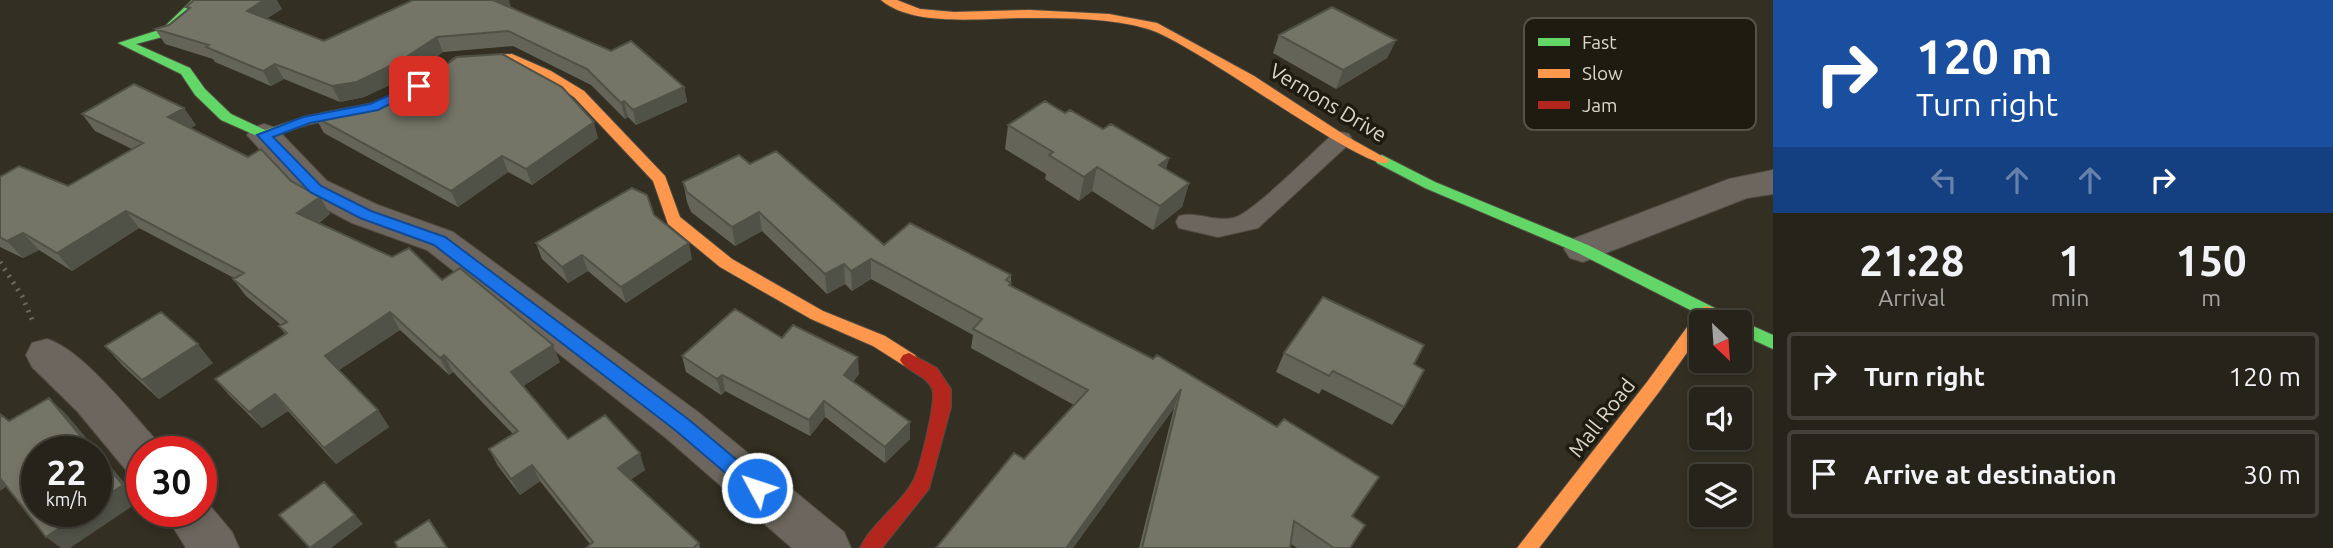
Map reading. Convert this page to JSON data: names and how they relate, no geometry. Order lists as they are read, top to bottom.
{
  "streets": {
    "street": ["Vernons Drive", "Mall Road"]
  },
  "legend": ["Fast", "Slow", "Jam"],
  "north": "bottom right",
  "page": {
    "turn": ["120 m", "Turn right"],
    "eta": [
      "21:28",
      "Arrival",
      "1",
      "min",
      "150",
      "m"
    ],
    "list": [
      {
        "name": "Turn right",
        "value": "120 m"
      },
      {
        "name": "Arrive at destination",
        "value": "30 m"
      }
    ],
    "speed": "22 km/h",
    "limit": "30"
  }
}
